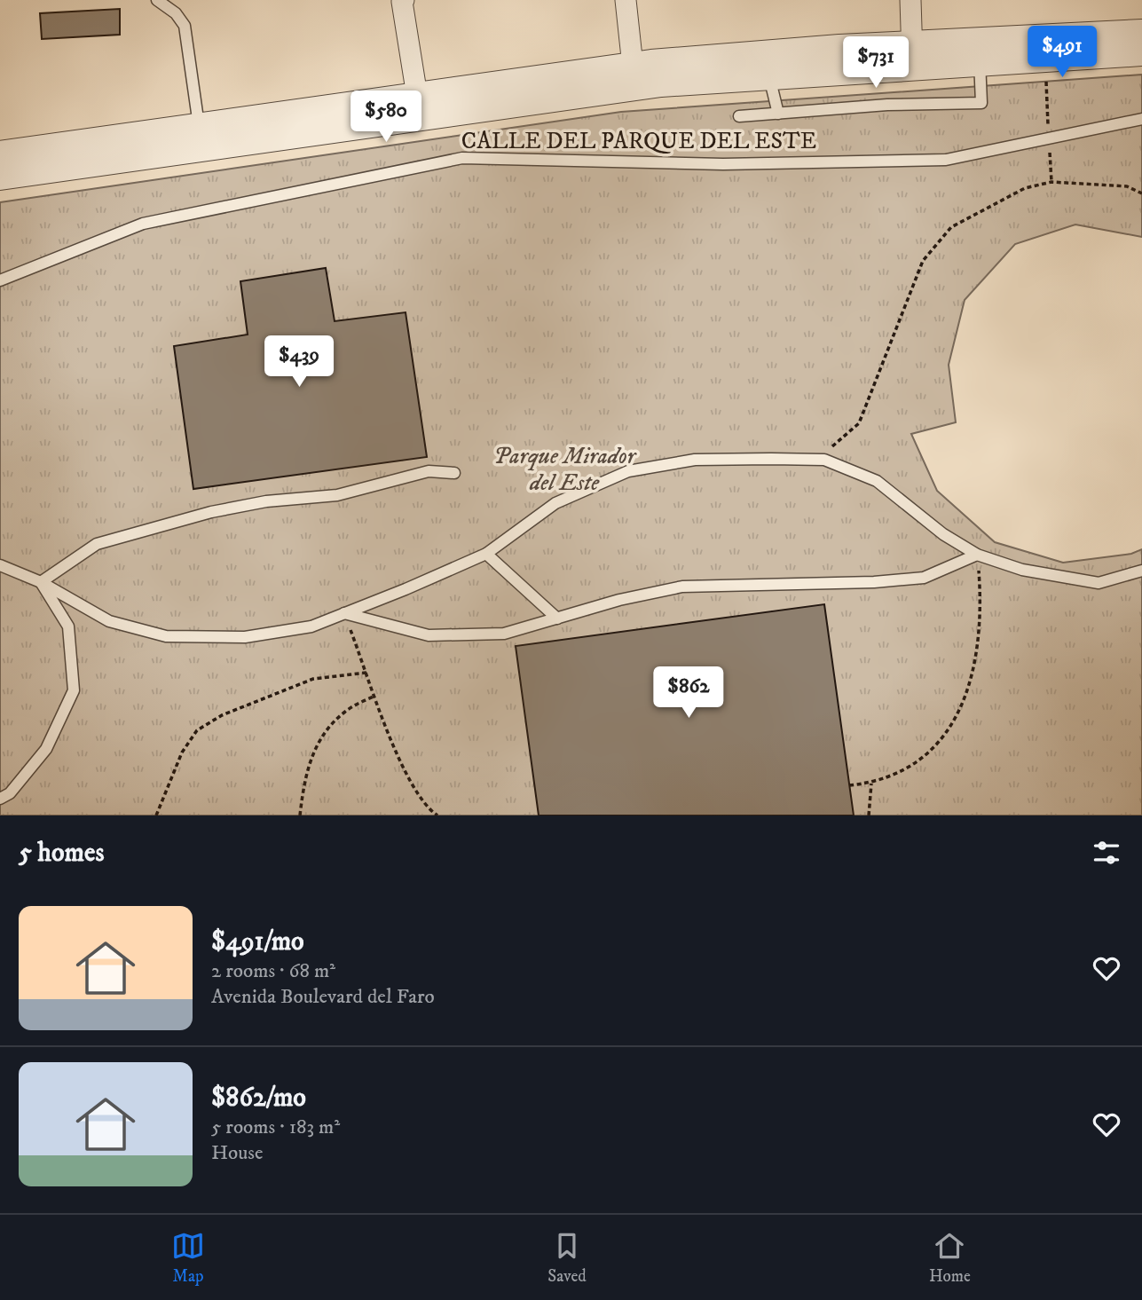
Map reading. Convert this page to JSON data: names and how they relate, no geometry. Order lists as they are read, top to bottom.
{
  "streets": {
    "lane": ["CALLE DEL PARQUE DEL ESTE"]
  },
  "parks": ["Parque Mirador del Este"],
  "page": {
    "price": [
      "$491",
      "$731",
      "$580",
      "$439",
      "$862"
    ],
    "heading": "5 homes",
    "list": [
      {
        "name": "$491/mo",
        "note": "2 rooms · 68 m² · Avenida Boulevard del Faro"
      },
      {
        "name": "$862/mo",
        "note": "5 rooms · 183 m² · House"
      }
    ],
    "tabs": ["Map", "Saved", "Home"]
  }
}
